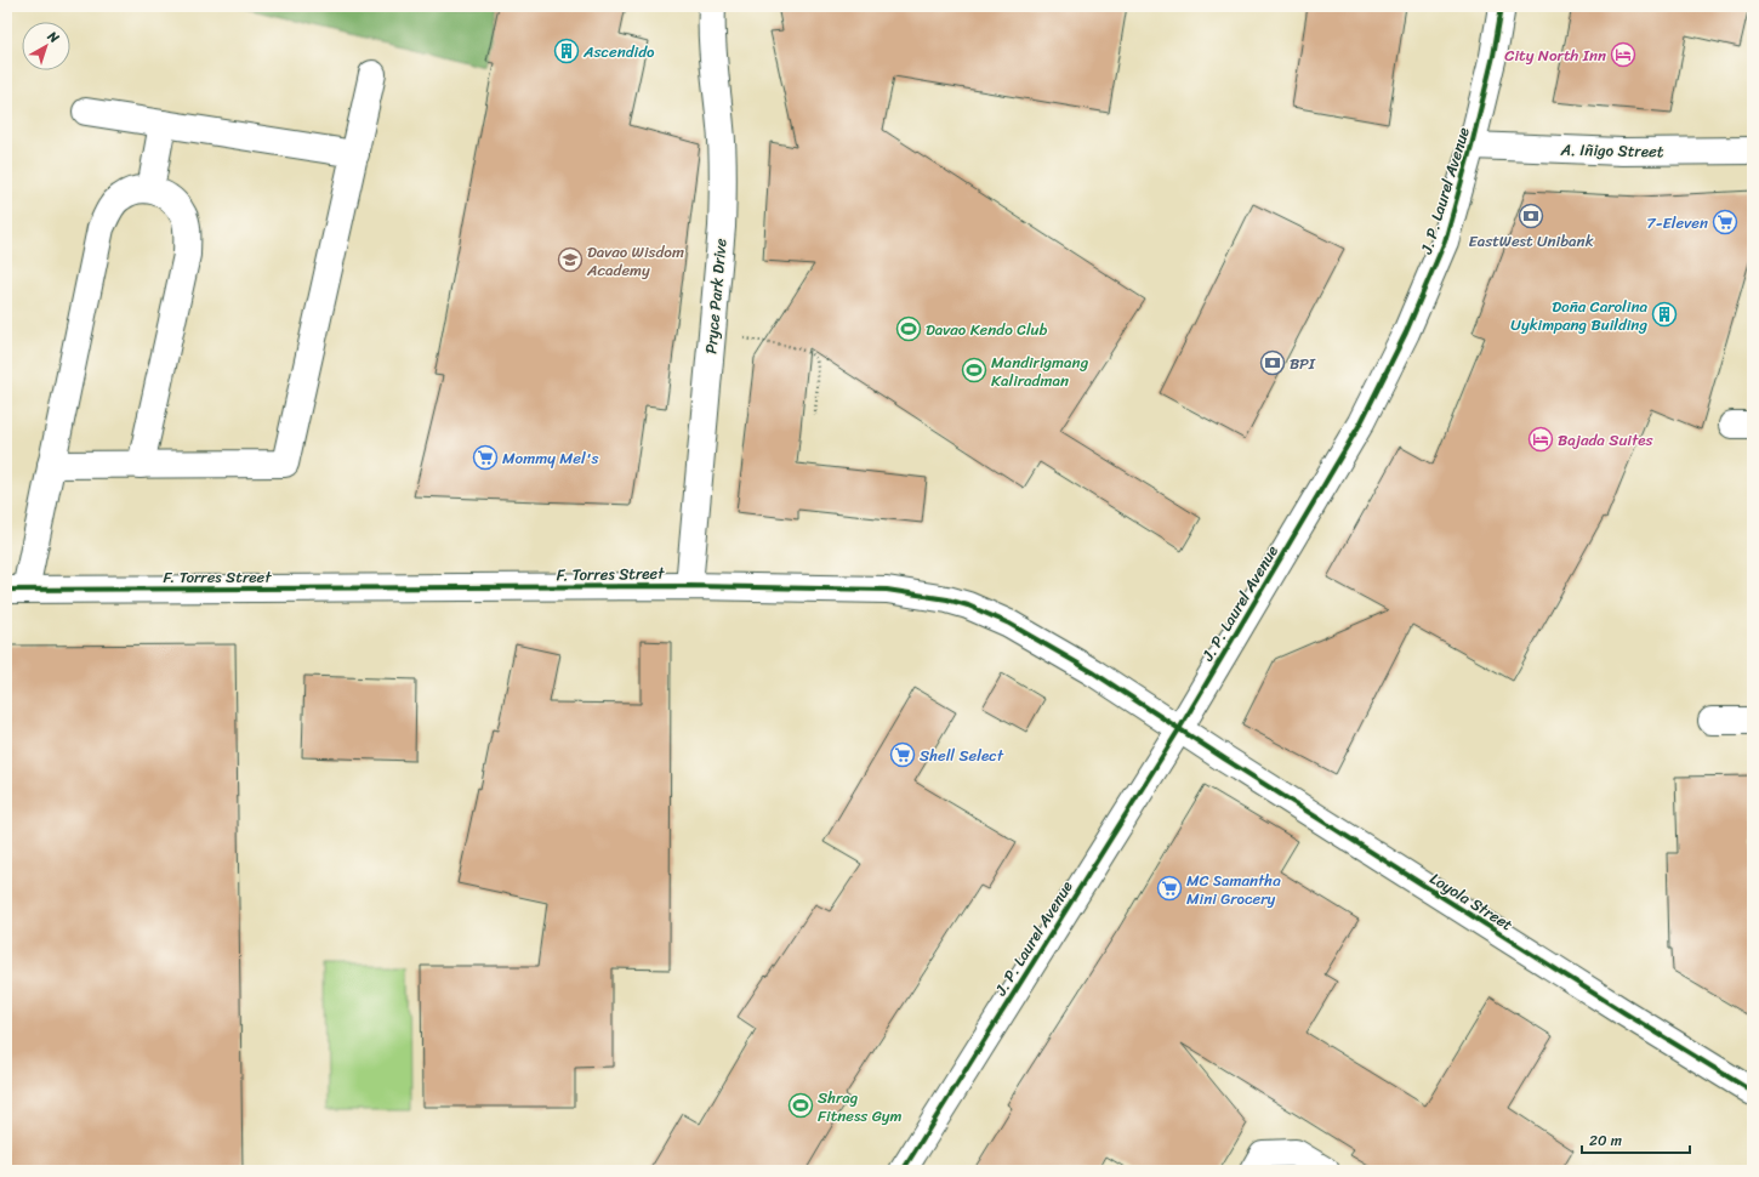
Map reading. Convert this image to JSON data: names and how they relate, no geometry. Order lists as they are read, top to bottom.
{
  "streets": {
    "main road": [
      "A. Iñigo Street",
      "J. P. Laurel Avenue",
      "Pryce Park Drive",
      "F. Torres Street",
      "Loyola Street"
    ]
  },
  "crossings": [
    ["A. Iñigo Street", "J. P. Laurel Avenue"],
    ["J. P. Laurel Avenue", "F. Torres Street"],
    ["J. P. Laurel Avenue", "Loyola Street"],
    ["Pryce Park Drive", "F. Torres Street"],
    ["F. Torres Street", "Loyola Street"]
  ],
  "places": {
    "building": ["Ascendido", "Doña Carolina Uykimpang Building"],
    "hotel": ["City North Inn", "Bajada Suites"],
    "bank": ["EastWest Unibank", "BPI"],
    "supermarket": [
      "7-Eleven",
      "Mommy Mel's",
      "Shell Select",
      "MC Samantha Mini Grocery"
    ],
    "school or university": ["Davao Wisdom Academy"],
    "sports": ["Davao Kendo Club", "Mandirigmang Kaliradman", "Shrag Fitness Gym"]
  },
  "scale_bar": "20 m",
  "north": "top right"
}
